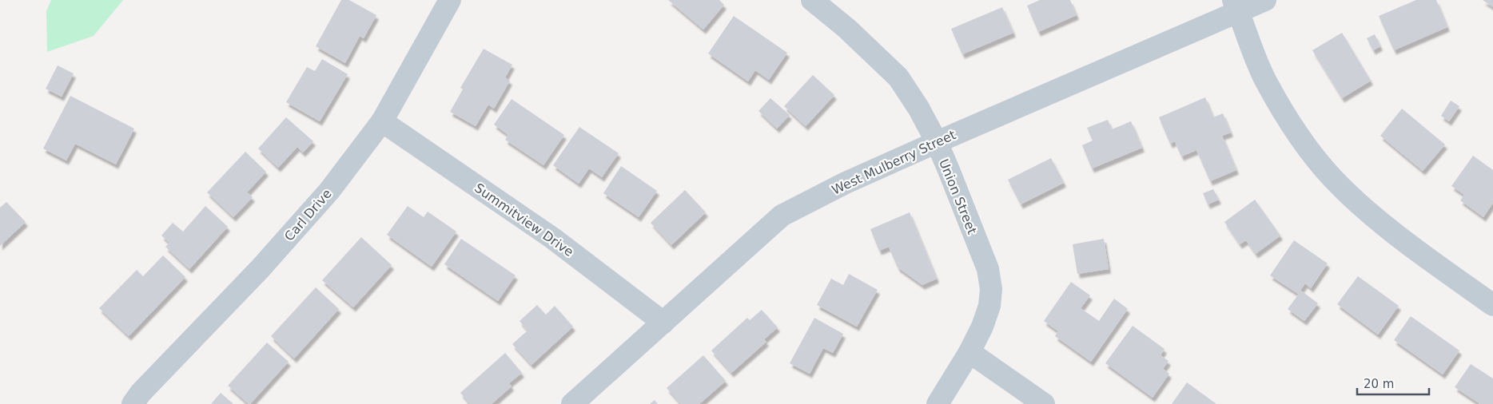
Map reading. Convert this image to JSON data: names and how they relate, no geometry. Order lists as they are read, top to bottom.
{
  "streets": {
    "street": [
      "West Mulberry Street",
      "Union Street",
      "Carl Drive",
      "Summitview Drive"
    ]
  },
  "crossings": [
    ["West Mulberry Street", "Union Street"],
    ["West Mulberry Street", "Summitview Drive"],
    ["Carl Drive", "Summitview Drive"]
  ],
  "scale_bar": "20 m"
}
